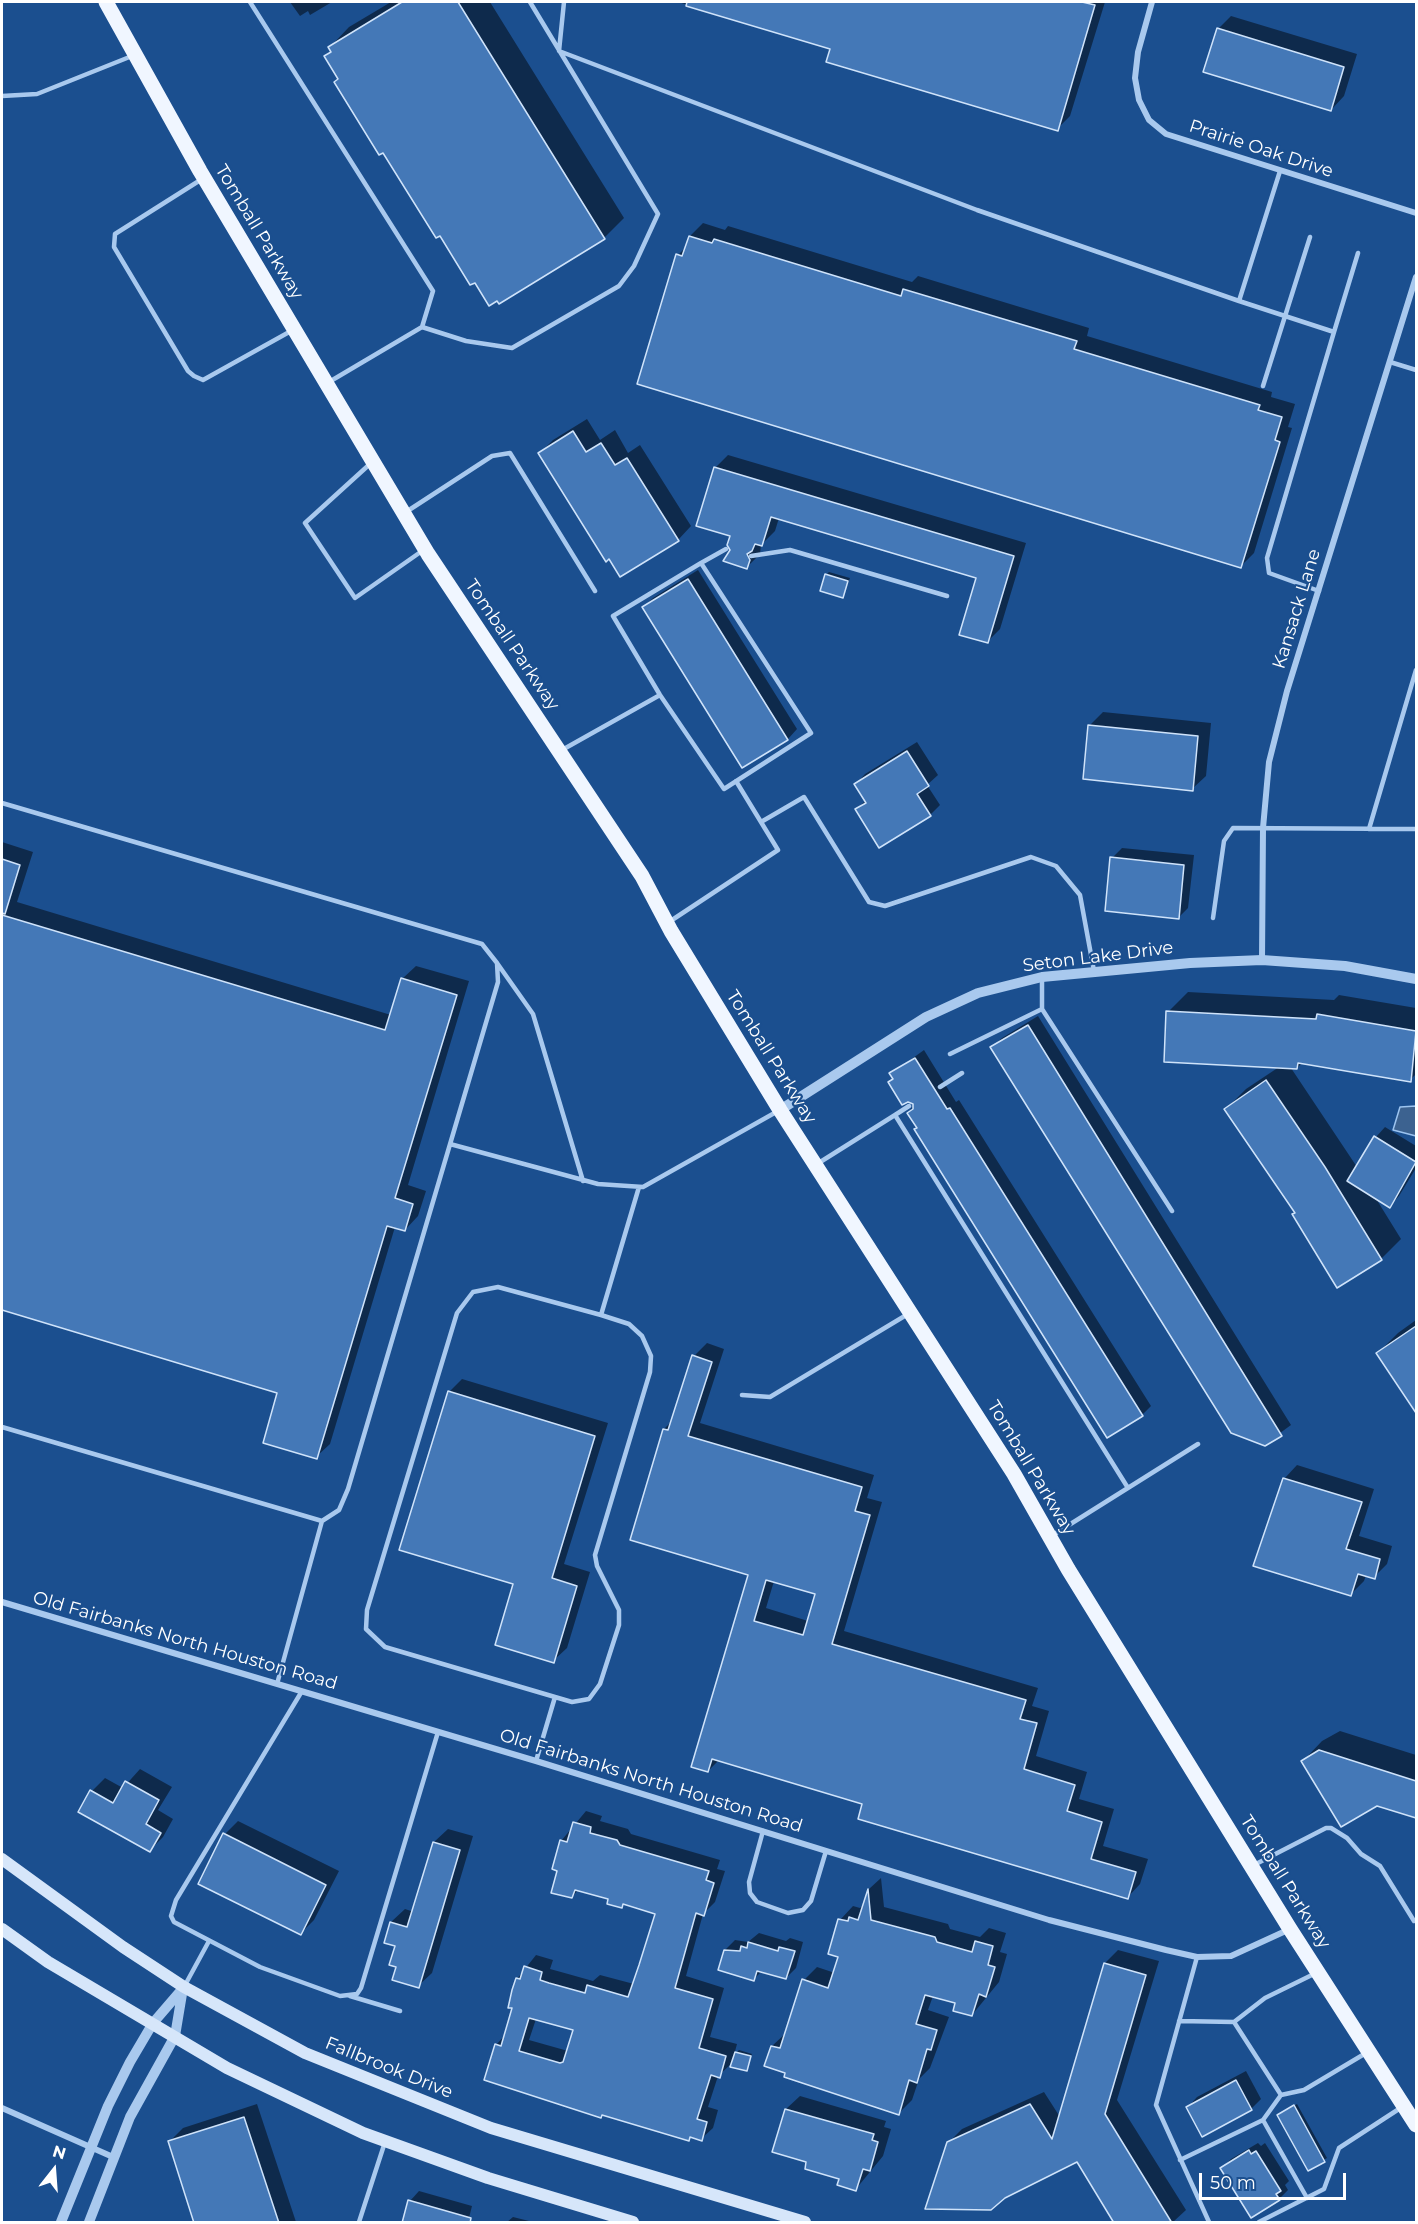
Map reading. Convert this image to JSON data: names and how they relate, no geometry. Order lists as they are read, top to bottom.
{
  "streets": {
    "main road": ["Tomball Parkway", "Fallbrook Drive"],
    "street": [
      "Prairie Oak Drive",
      "Kansack Lane",
      "Seton Lake Drive",
      "Old Fairbanks North Houston Road"
    ]
  },
  "crossings": [
    ["Tomball Parkway", "Seton Lake Drive"],
    ["Tomball Parkway", "Old Fairbanks North Houston Road"],
    ["Kansack Lane", "Seton Lake Drive"]
  ],
  "scale_bar": "50 m",
  "north": "top"
}
